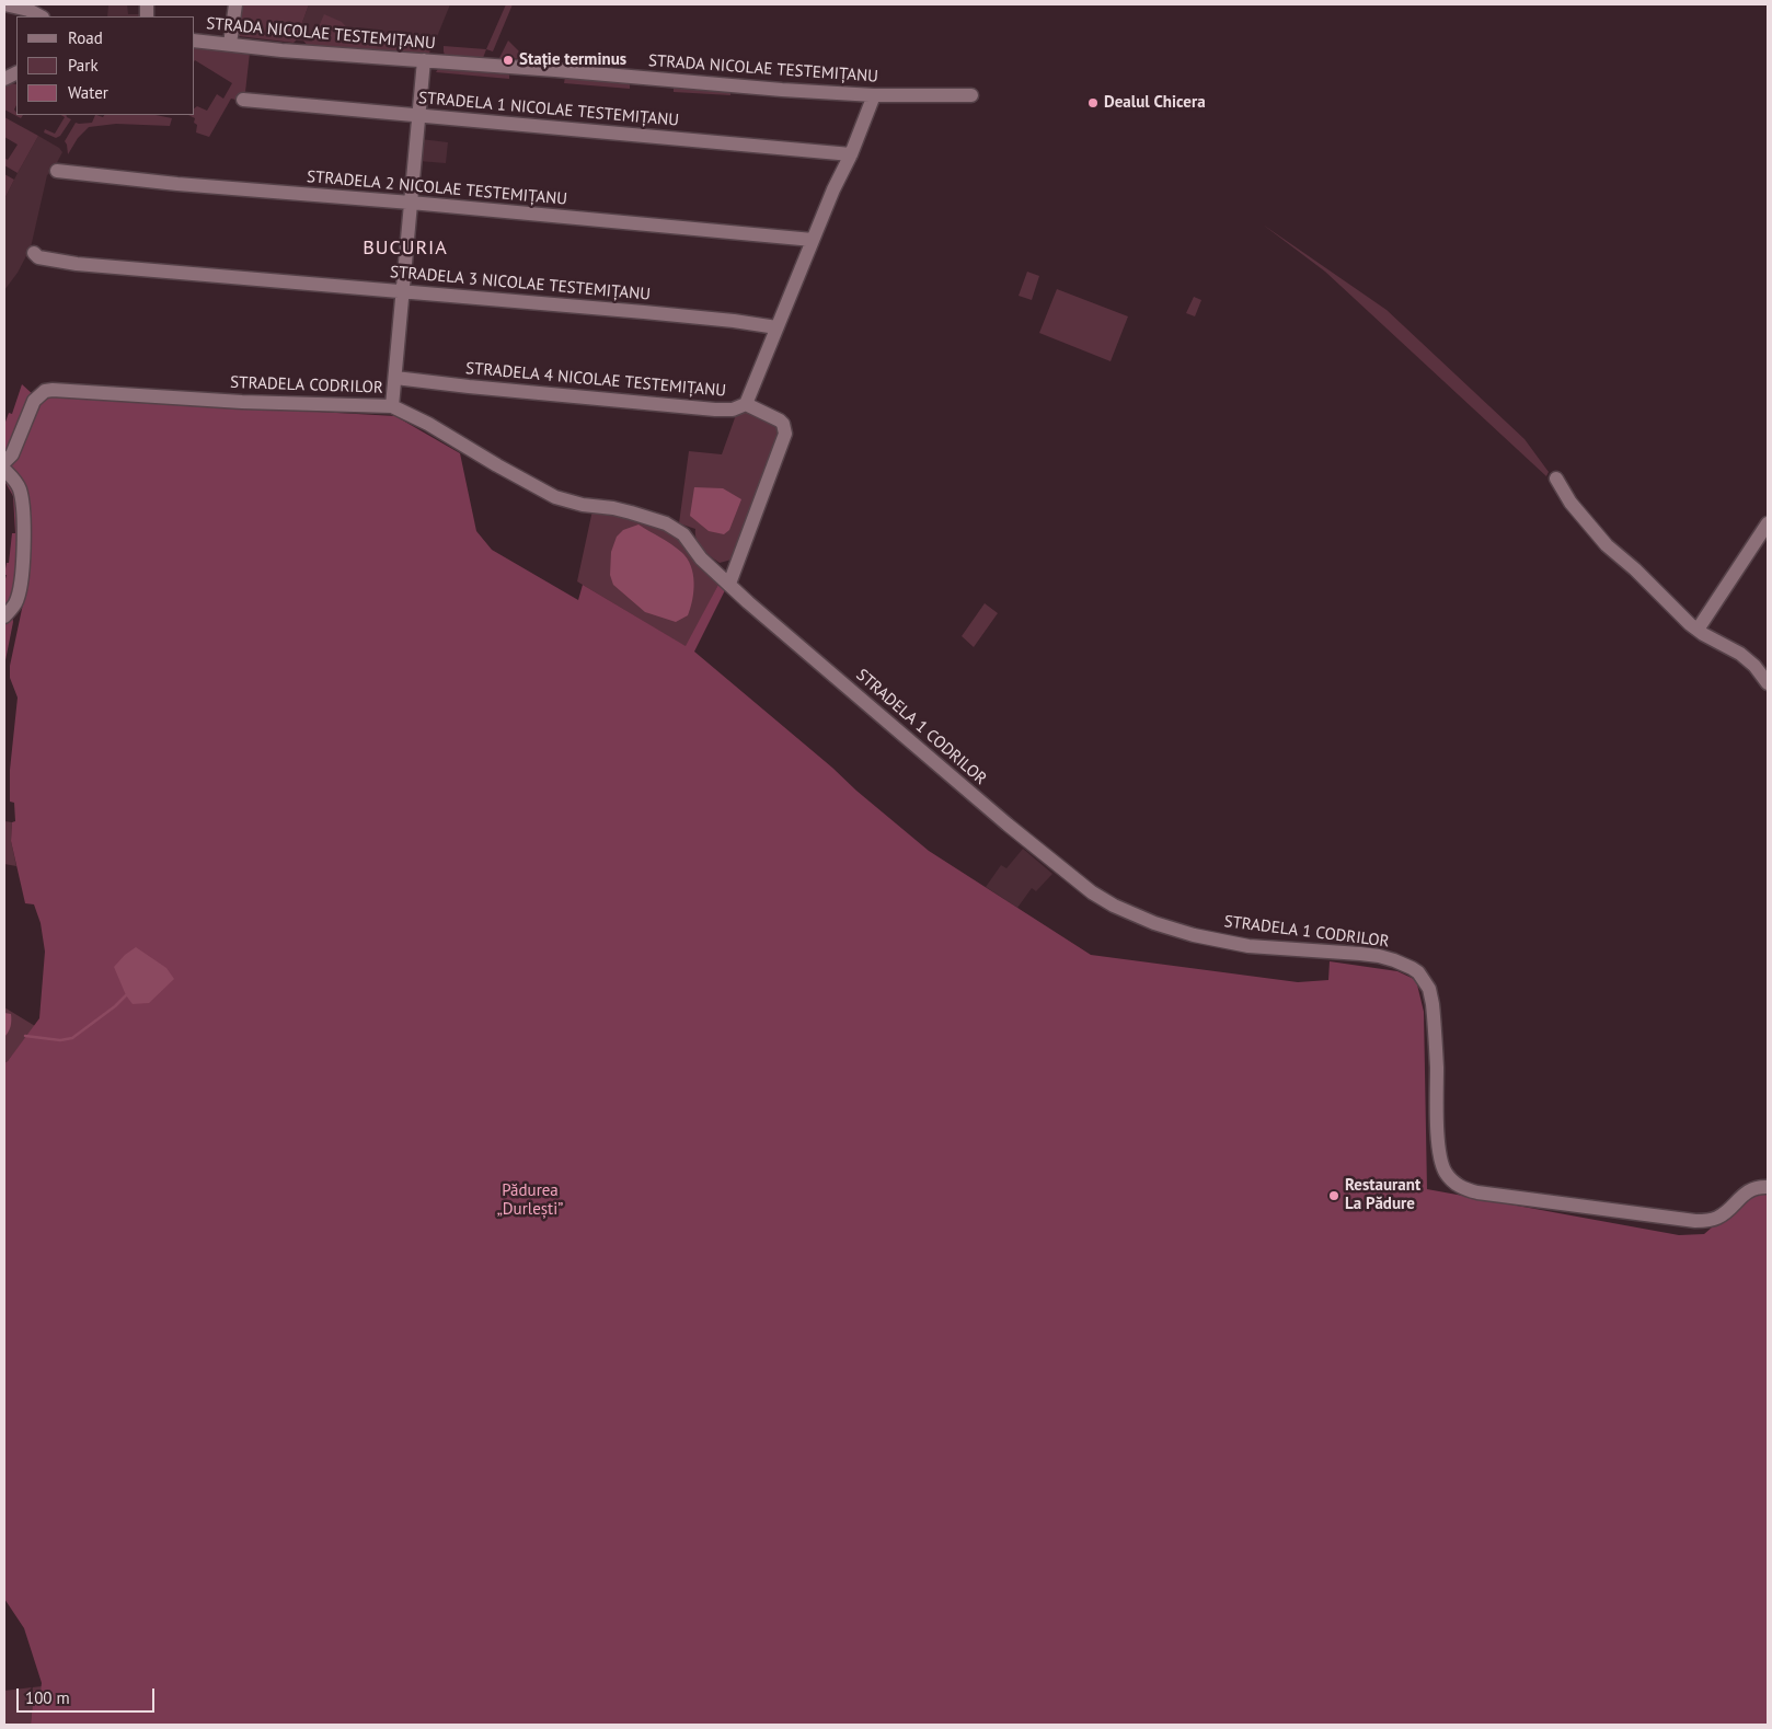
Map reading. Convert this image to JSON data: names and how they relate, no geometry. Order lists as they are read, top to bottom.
{
  "streets": {
    "street": [
      "STRADA NICOLAE TESTEMIȚANU",
      "STRADELA 1 NICOLAE TESTEMIȚANU",
      "STRADELA 2 NICOLAE TESTEMIȚANU",
      "STRADELA 3 NICOLAE TESTEMIȚANU",
      "STRADELA 4 NICOLAE TESTEMIȚANU",
      "STRADELA CODRILOR",
      "STRADELA 1 CODRILOR"
    ]
  },
  "crossings": [
    ["STRADELA 4 NICOLAE TESTEMIȚANU", "STRADELA CODRILOR"],
    ["STRADELA 4 NICOLAE TESTEMIȚANU", "STRADELA 1 CODRILOR"],
    ["STRADELA CODRILOR", "STRADELA 1 CODRILOR"]
  ],
  "districts": ["BUCURIA"],
  "parks": ["Pădurea „Durlești”"],
  "places": ["Stație terminus", "Dealul Chicera", "Restaurant La Pădure"],
  "legend": ["Road", "Park", "Water"],
  "scale_bar": "100 m"
}
